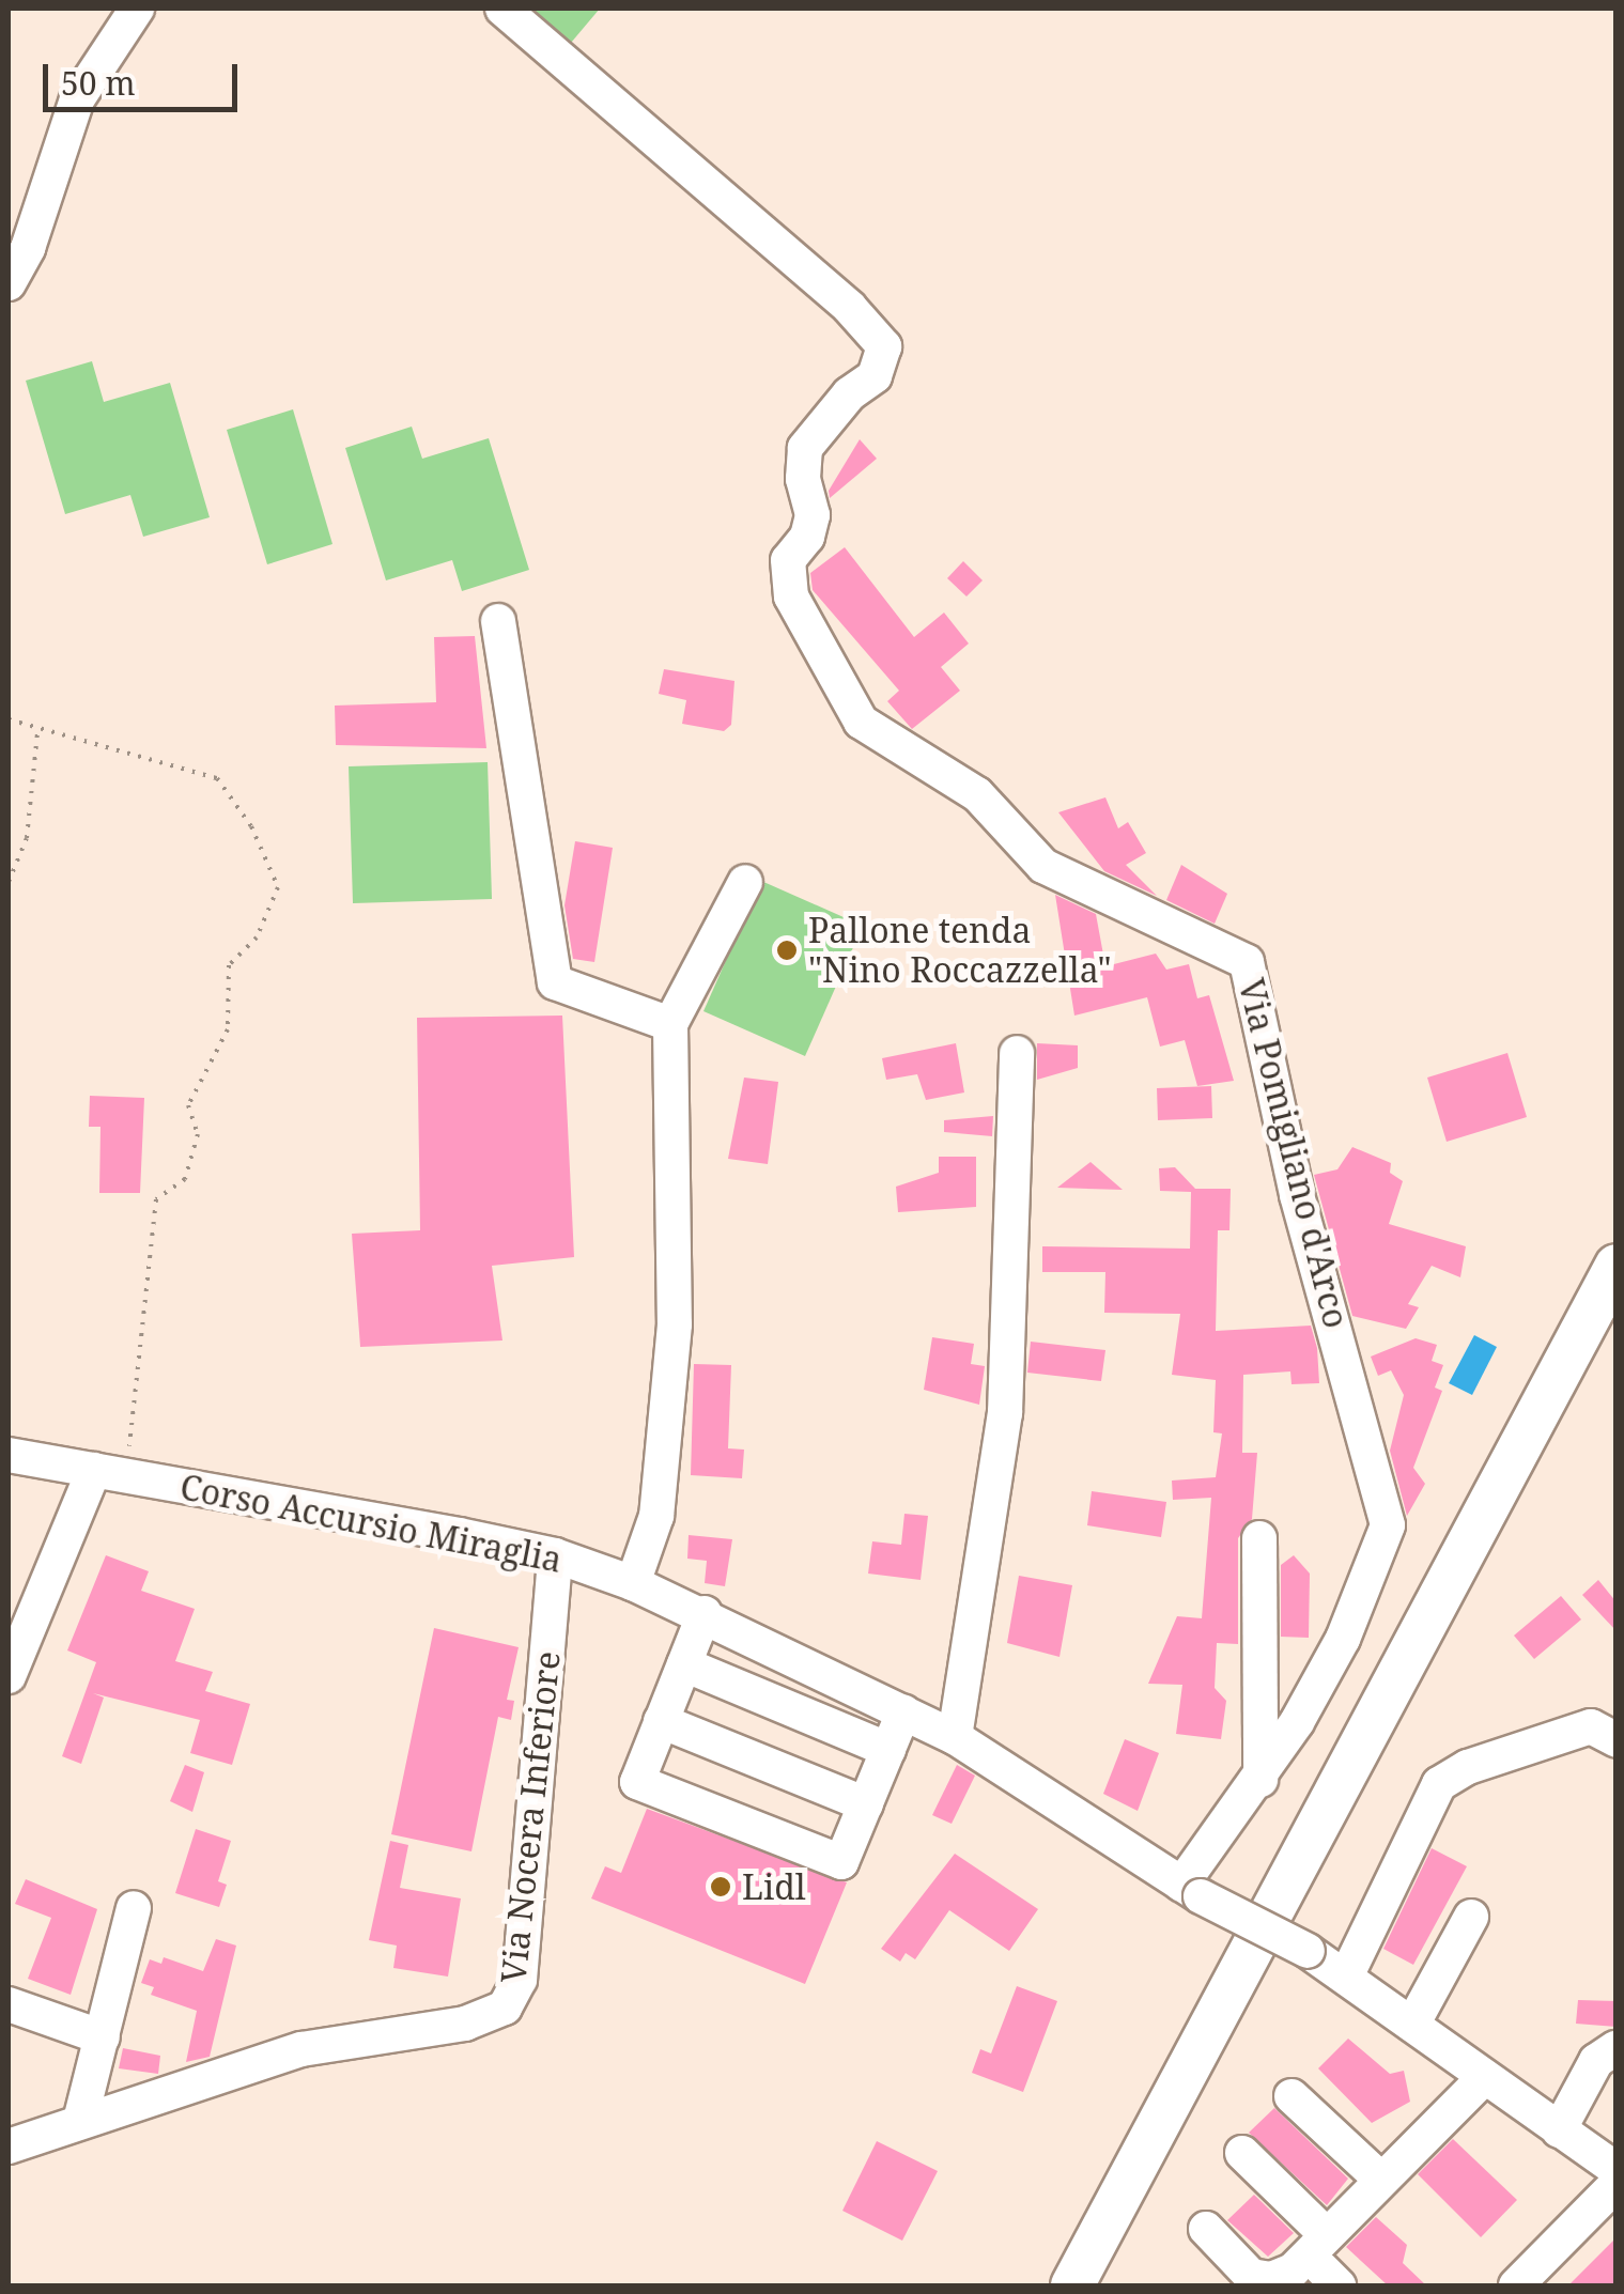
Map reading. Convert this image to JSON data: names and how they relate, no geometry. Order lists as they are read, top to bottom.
{
  "streets": {
    "street": ["Via Pomigliano d'Arco", "Corso Accursio Miraglia", "Via Nocera Inferiore"]
  },
  "crossings": [
    ["Via Pomigliano d'Arco", "Corso Accursio Miraglia"],
    ["Corso Accursio Miraglia", "Via Nocera Inferiore"]
  ],
  "places": ["Pallone tenda \"Nino Roccazzella\"", "Lidl"],
  "scale_bar": "50 m"
}
